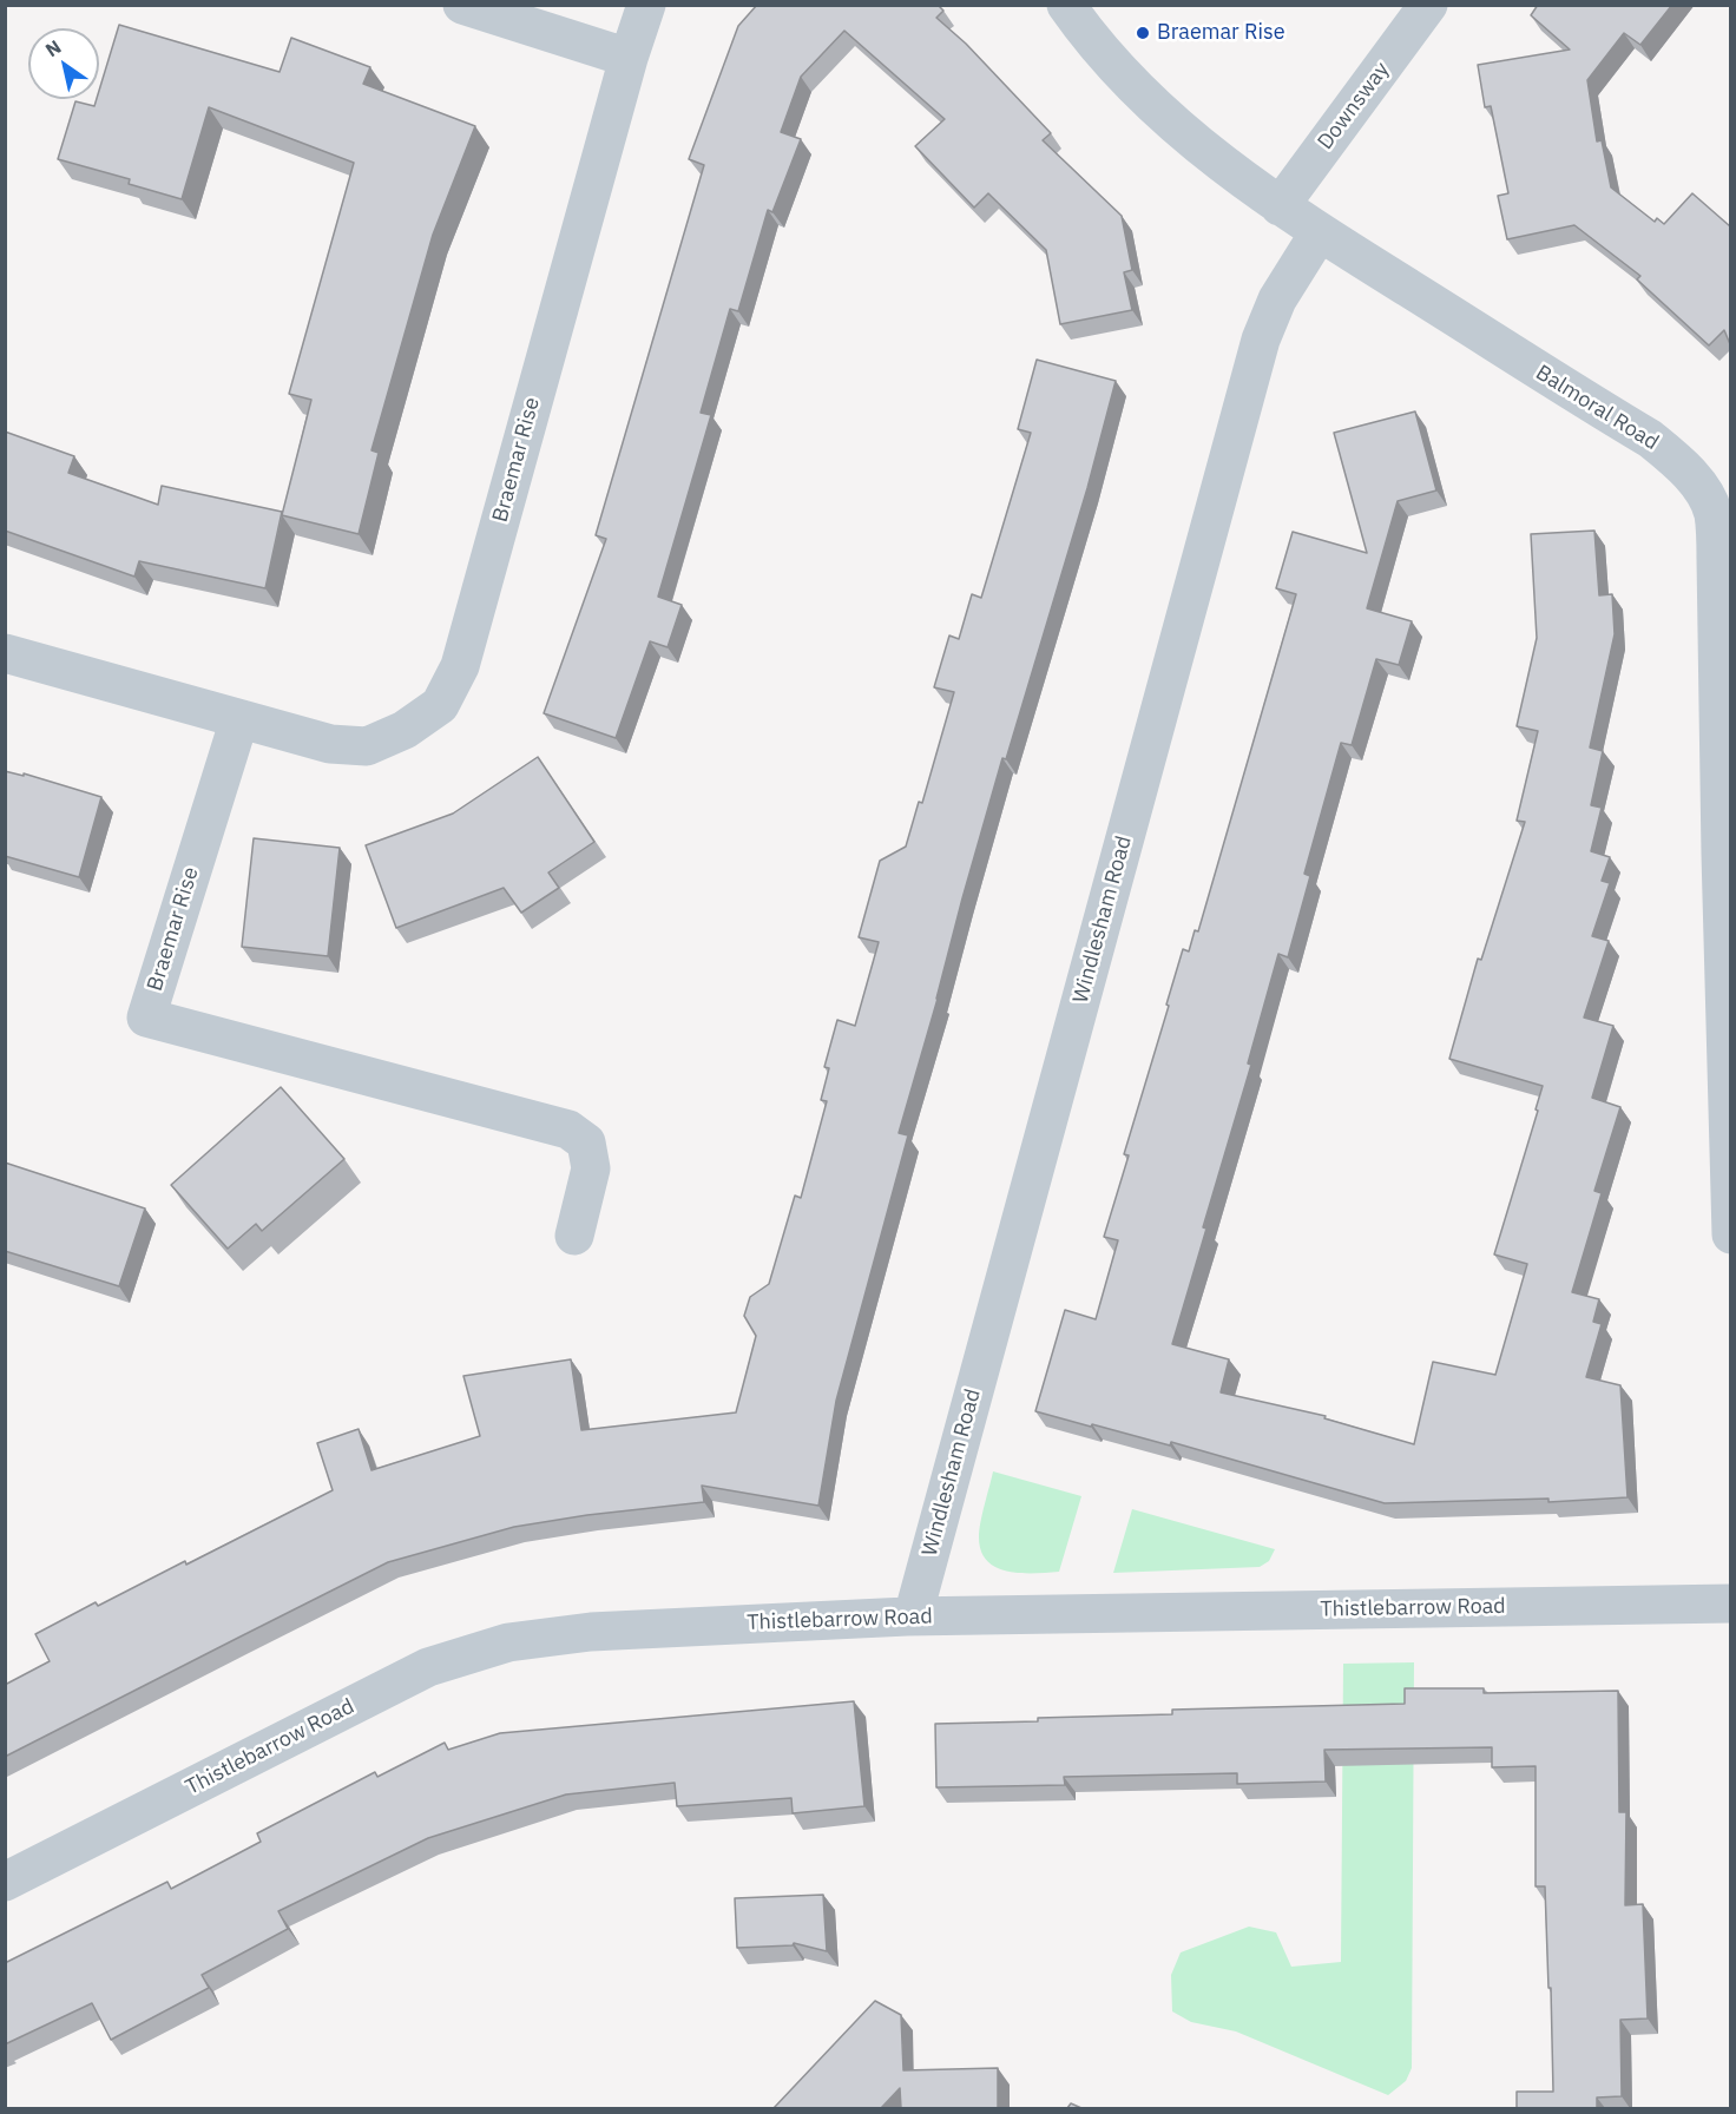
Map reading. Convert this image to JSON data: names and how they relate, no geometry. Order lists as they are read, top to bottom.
{
  "streets": {
    "street": [
      "Downsway",
      "Balmoral Road",
      "Braemar Rise",
      "Windlesham Road",
      "Thistlebarrow Road"
    ]
  },
  "crossings": [
    ["Downsway", "Balmoral Road"],
    ["Balmoral Road", "Windlesham Road"],
    ["Windlesham Road", "Thistlebarrow Road"]
  ],
  "places": ["Braemar Rise"],
  "north": "top left"
}
